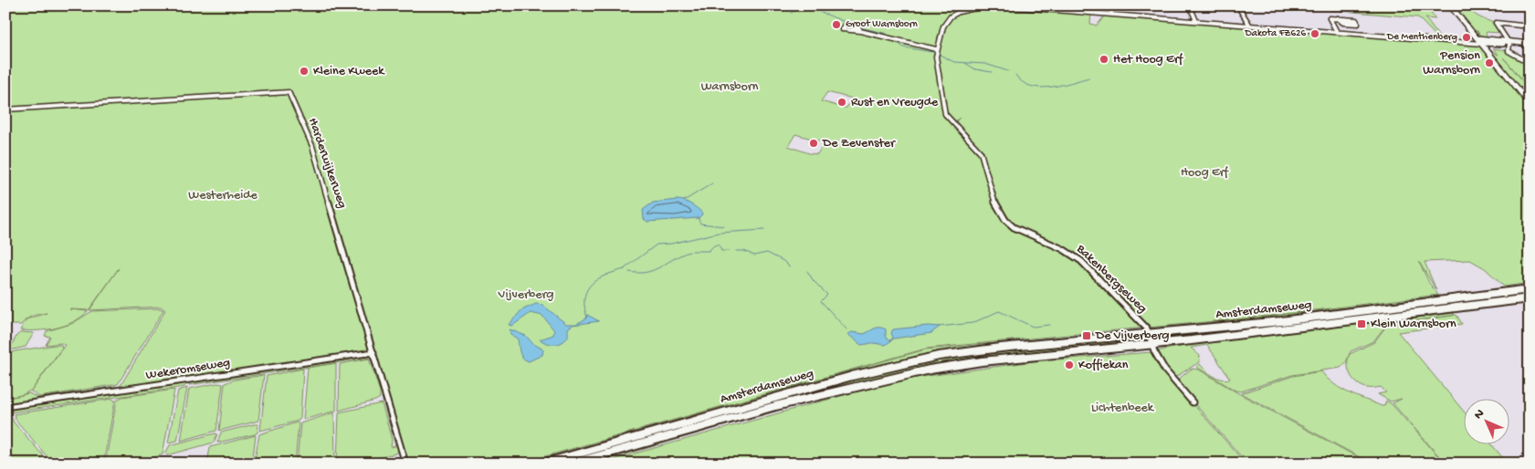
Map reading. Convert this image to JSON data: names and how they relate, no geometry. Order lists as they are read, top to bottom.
{
  "streets": {
    "main road": ["Bakenbergseweg", "Amsterdamseweg"],
    "street": ["Harderwijkerweg", "Wekeromseweg"]
  },
  "crossings": [
    ["Harderwijkerweg", "Wekeromseweg"],
    ["Bakenbergseweg", "Amsterdamseweg"]
  ],
  "parks": [
    "Warnsborn",
    "Hoog Erf",
    "Westerheide",
    "Vijverberg",
    "Lichtenbeek"
  ],
  "places": {
    "other": [
      "Groot Warnsborn",
      "Dakota FZ626",
      "De Menthenberg",
      "Het Hoog Erf",
      "Pension Warnsborn",
      "Kleine Kweek",
      "Rust en Vreugde",
      "De Zevenster",
      "Koffiekan"
    ],
    "transit": ["Klein Warnsborn", "De Vijverberg"]
  },
  "north": "top left"
}
